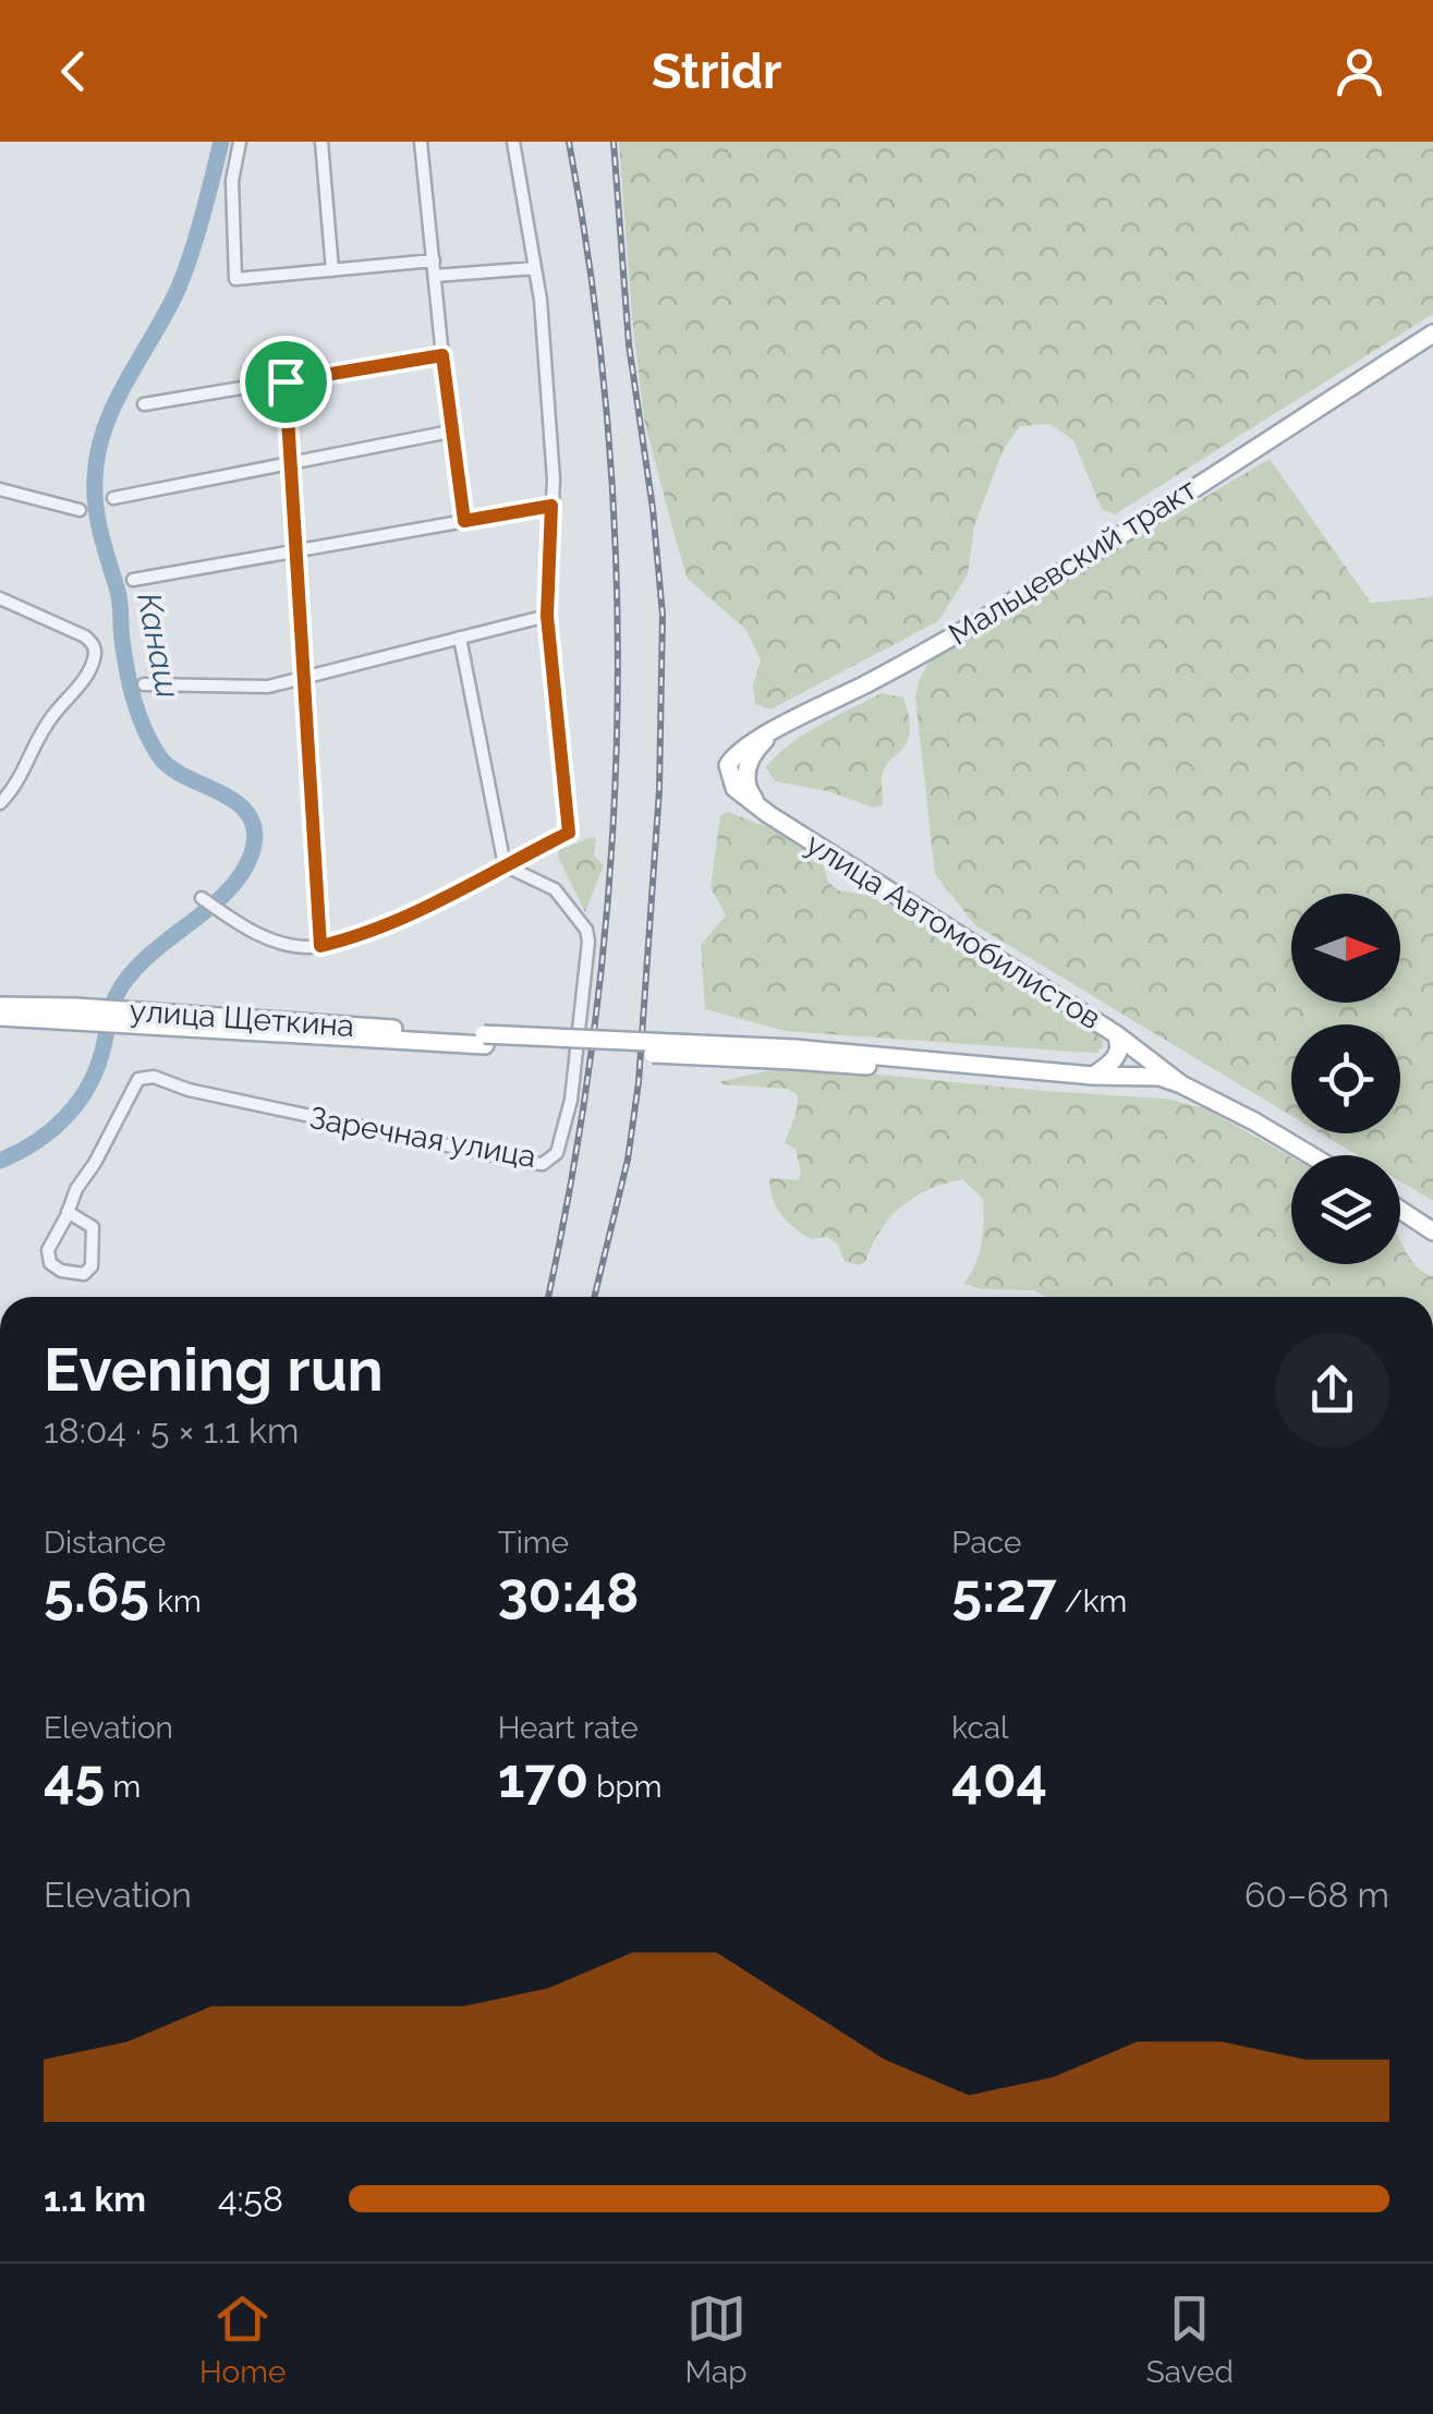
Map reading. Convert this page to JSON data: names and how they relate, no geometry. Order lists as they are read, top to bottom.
{
  "streets": {
    "main road": ["Мальцевский тракт", "улица Автомобилистов", "улица Щеткина"],
    "street": ["Заречная улица"]
  },
  "crossings": [
    ["Мальцевский тракт", "улица Автомобилистов"]
  ],
  "water": ["Канаш"],
  "north": "right",
  "page": {
    "header": "Stridr",
    "heading": ["Evening run", "18:04 · 5 × 1.1 km"],
    "stats": [
      ["Distance", "5.65 km"],
      ["Time", "30:48"],
      ["Pace", "5:27 /km"],
      ["Elevation", "45 m"],
      ["Heart rate", "170 bpm"],
      ["kcal", "404"]
    ],
    "chart": ["Elevation", "60–68 m"],
    "list": [
      {
        "name": "1.1 km",
        "note": "4:58"
      }
    ],
    "tabs": ["Home", "Map", "Saved"]
  }
}
